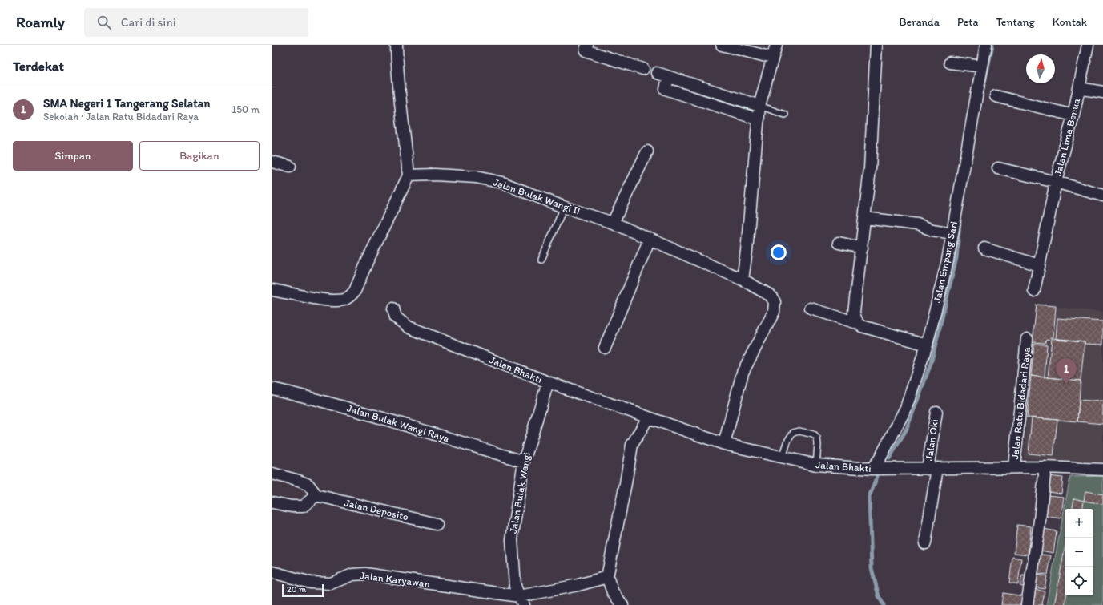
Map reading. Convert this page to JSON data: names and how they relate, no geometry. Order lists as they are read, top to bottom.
{
  "streets": {
    "street": [
      "Jalan Lima Benua",
      "Jalan Bulak Wangi II",
      "Jalan Empang Sari",
      "Jalan Bhakti",
      "Jalan Ratu Bidadari Raya",
      "Jalan Bulak Wangi Raya",
      "Jalan Oki",
      "Jalan Bulak Wangi",
      "Jalan Deposito",
      "Jalan Karyawan"
    ]
  },
  "crossings": [
    ["Jalan Bulak Wangi II", "Jalan Bhakti"],
    ["Jalan Empang Sari", "Jalan Bhakti"],
    ["Jalan Bhakti", "Jalan Ratu Bidadari Raya"],
    ["Jalan Bhakti", "Jalan Oki"],
    ["Jalan Bhakti", "Jalan Bulak Wangi"],
    ["Jalan Bulak Wangi Raya", "Jalan Bulak Wangi"],
    ["Jalan Bulak Wangi", "Jalan Karyawan"]
  ],
  "scale_bar": "20 m",
  "north": "top",
  "page": {
    "header": "Roamly",
    "search": "Cari di sini",
    "nav": [
      "Beranda",
      "Peta",
      "Tentang",
      "Kontak"
    ],
    "heading": "Terdekat",
    "list": [
      {
        "mark": "1",
        "name": "SMA Negeri 1 Tangerang Selatan",
        "note": "Sekolah · Jalan Ratu Bidadari Raya",
        "value": "150 m"
      }
    ],
    "buttons": ["Simpan", "Bagikan"],
    "pins": "1",
    "map_buttons": ["+", "−"],
    "scale": "20 m"
  }
}
